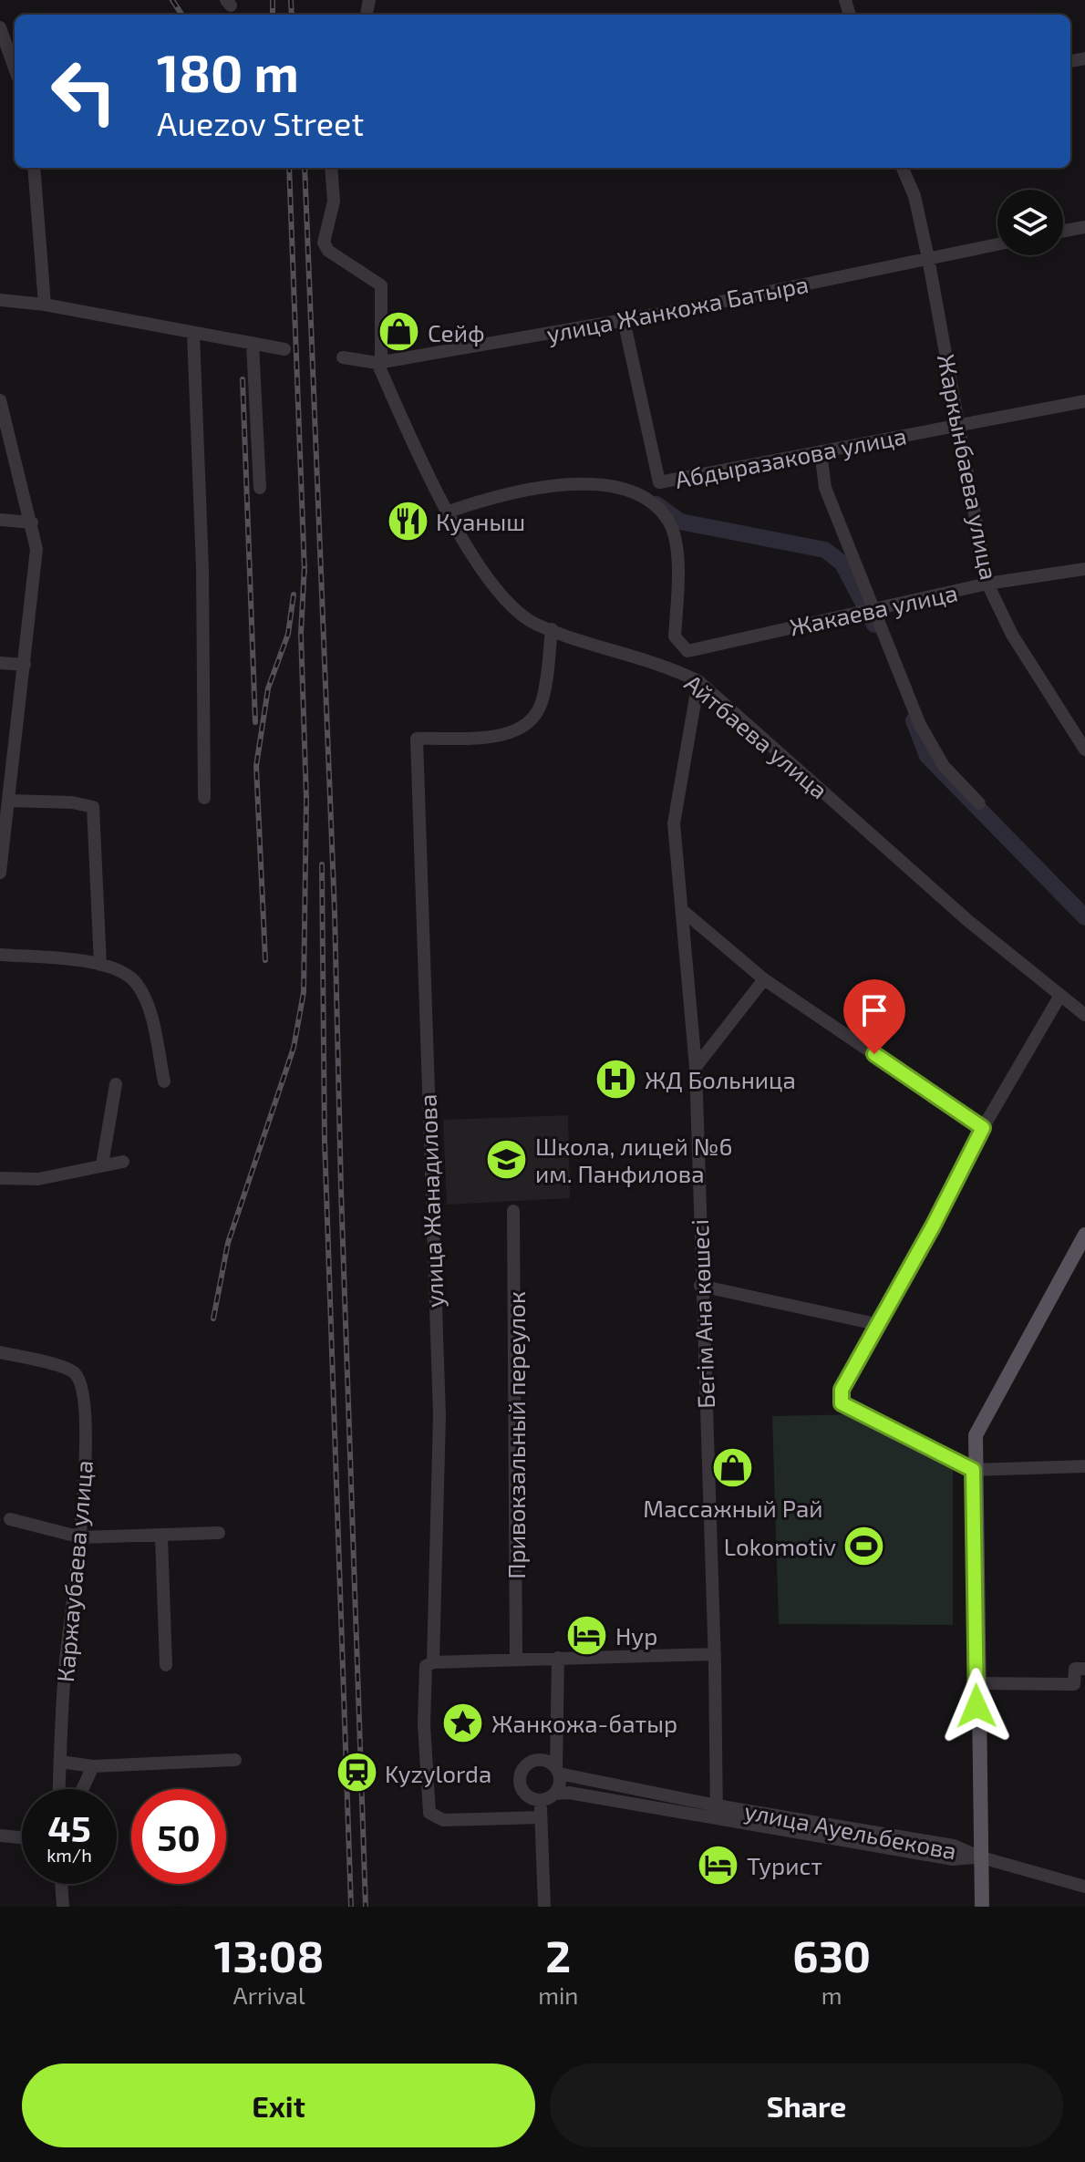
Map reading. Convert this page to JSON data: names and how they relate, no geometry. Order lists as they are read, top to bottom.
{
  "streets": {
    "street": [
      "улица Жанкожа Батыра",
      "Абдыразакова улица",
      "Жаркынбаева улица",
      "Жакаева улица",
      "Айтбаева улица",
      "улица Жанадилова",
      "Бегім Ана көшесі",
      "Привокзальный переулок",
      "Каржаубаева улица",
      "улица Ауельбекова"
    ]
  },
  "crossings": [
    ["улица Жанкожа Батыра", "Абдыразакова улица"],
    ["улица Жанкожа Батыра", "Жаркынбаева улица"],
    ["улица Жанкожа Батыра", "Айтбаева улица"],
    ["Абдыразакова улица", "Жаркынбаева улица"],
    ["Жаркынбаева улица", "Жакаева улица"],
    ["Айтбаева улица", "улица Жанадилова"],
    ["Айтбаева улица", "Бегім Ана көшесі"],
    ["Бегім Ана көшесі", "улица Ауельбекова"]
  ],
  "places": {
    "shop": ["Сейф", "Массажный Рай"],
    "restaurant": ["Куаныш"],
    "hospital": ["ЖД Больница"],
    "school or university": ["Школа, лицей №6 им. Панфилова"],
    "sports": ["Lokomotiv"],
    "hotel": ["Нур", "Турист"],
    "place": ["Жанкожа-батыр"],
    "station": ["Kyzylorda"]
  },
  "page": {
    "turn": ["180 m", "Auezov Street"],
    "speed": "45 km/h",
    "limit": "50",
    "eta": [
      "13:08",
      "Arrival",
      "2",
      "min",
      "630",
      "m"
    ],
    "buttons": ["Exit", "Share"]
  }
}
